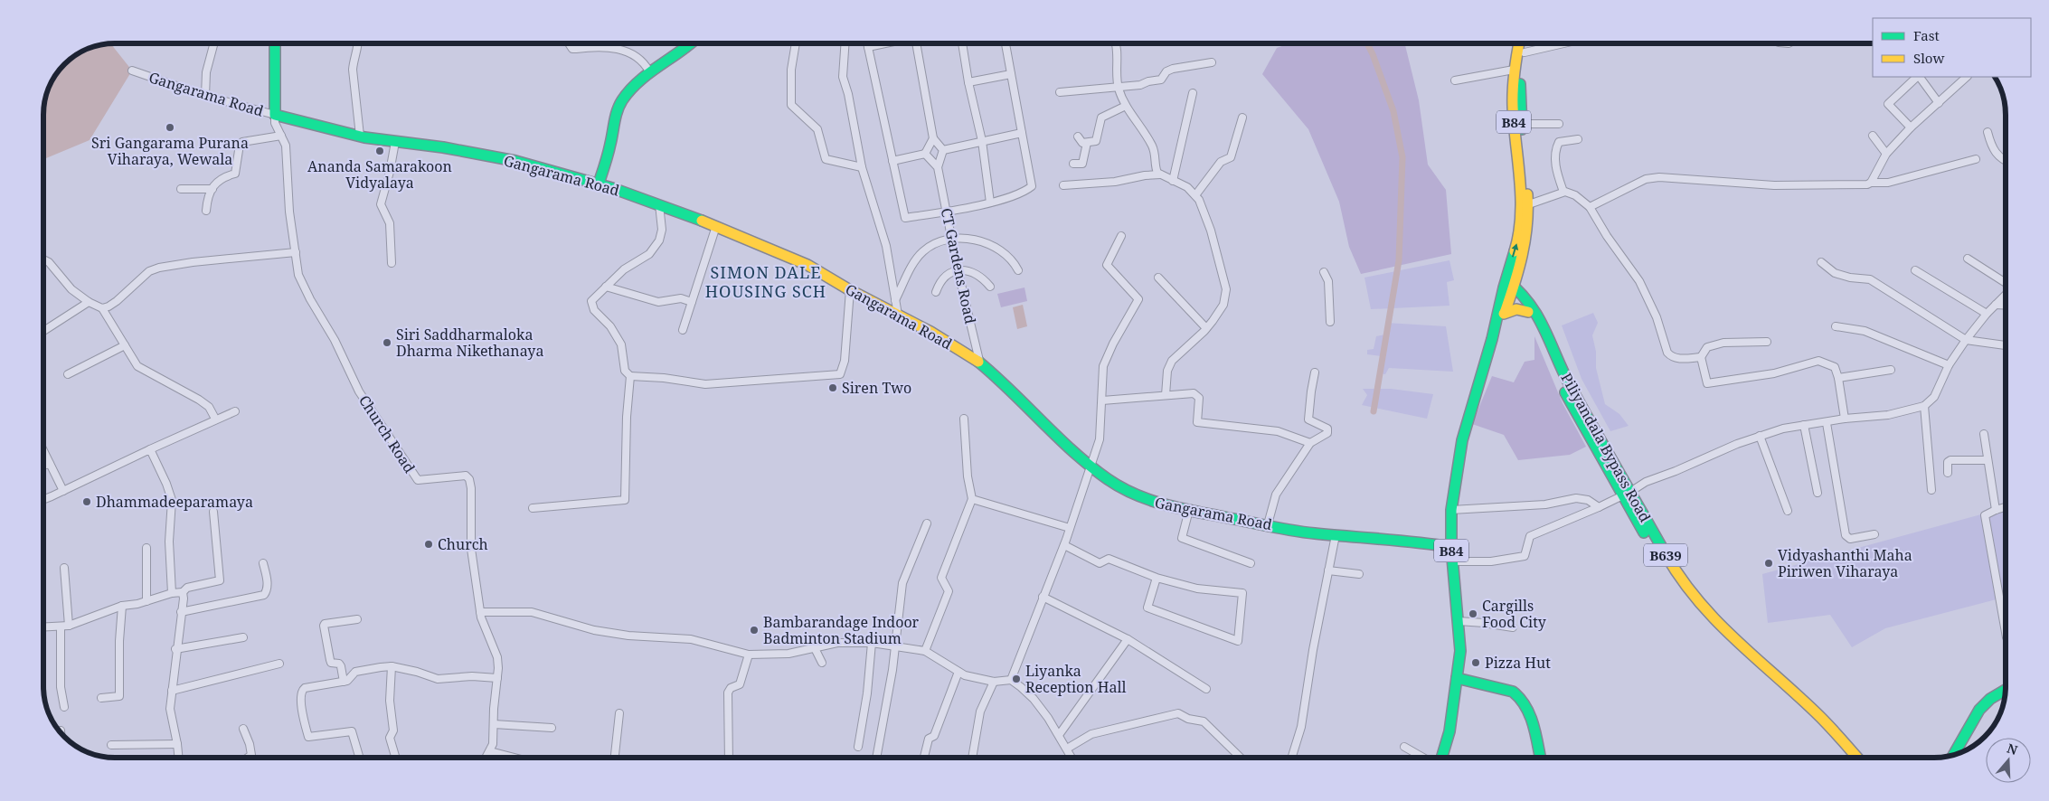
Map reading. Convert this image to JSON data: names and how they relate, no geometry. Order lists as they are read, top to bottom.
{
  "streets": {
    "main road": [
      "Gangarama Road",
      "B84",
      "Piliyandala Bypass Road",
      "B639"
    ],
    "street": ["CT Gardens Road", "Church Road"]
  },
  "crossings": [
    ["Gangarama Road", "B84"],
    ["Gangarama Road", "CT Gardens Road"],
    ["Gangarama Road", "Church Road"],
    ["B84", "Piliyandala Bypass Road"]
  ],
  "districts": ["SIMON DALE HOUSING SCH"],
  "places": [
    "Sri Gangarama Purana Viharaya, Wewala",
    "Ananda Samarakoon Vidyalaya",
    "Siri Saddharmaloka Dharma Nikethanaya",
    "Siren Two",
    "Dhammadeeparamaya",
    "Church",
    "Vidyashanthi Maha Piriwen Viharaya",
    "Cargills Food City",
    "Bambarandage Indoor Badminton Stadium",
    "Pizza Hut",
    "Liyanka Reception Hall"
  ],
  "legend": ["Fast", "Slow"],
  "north": "top"
}
